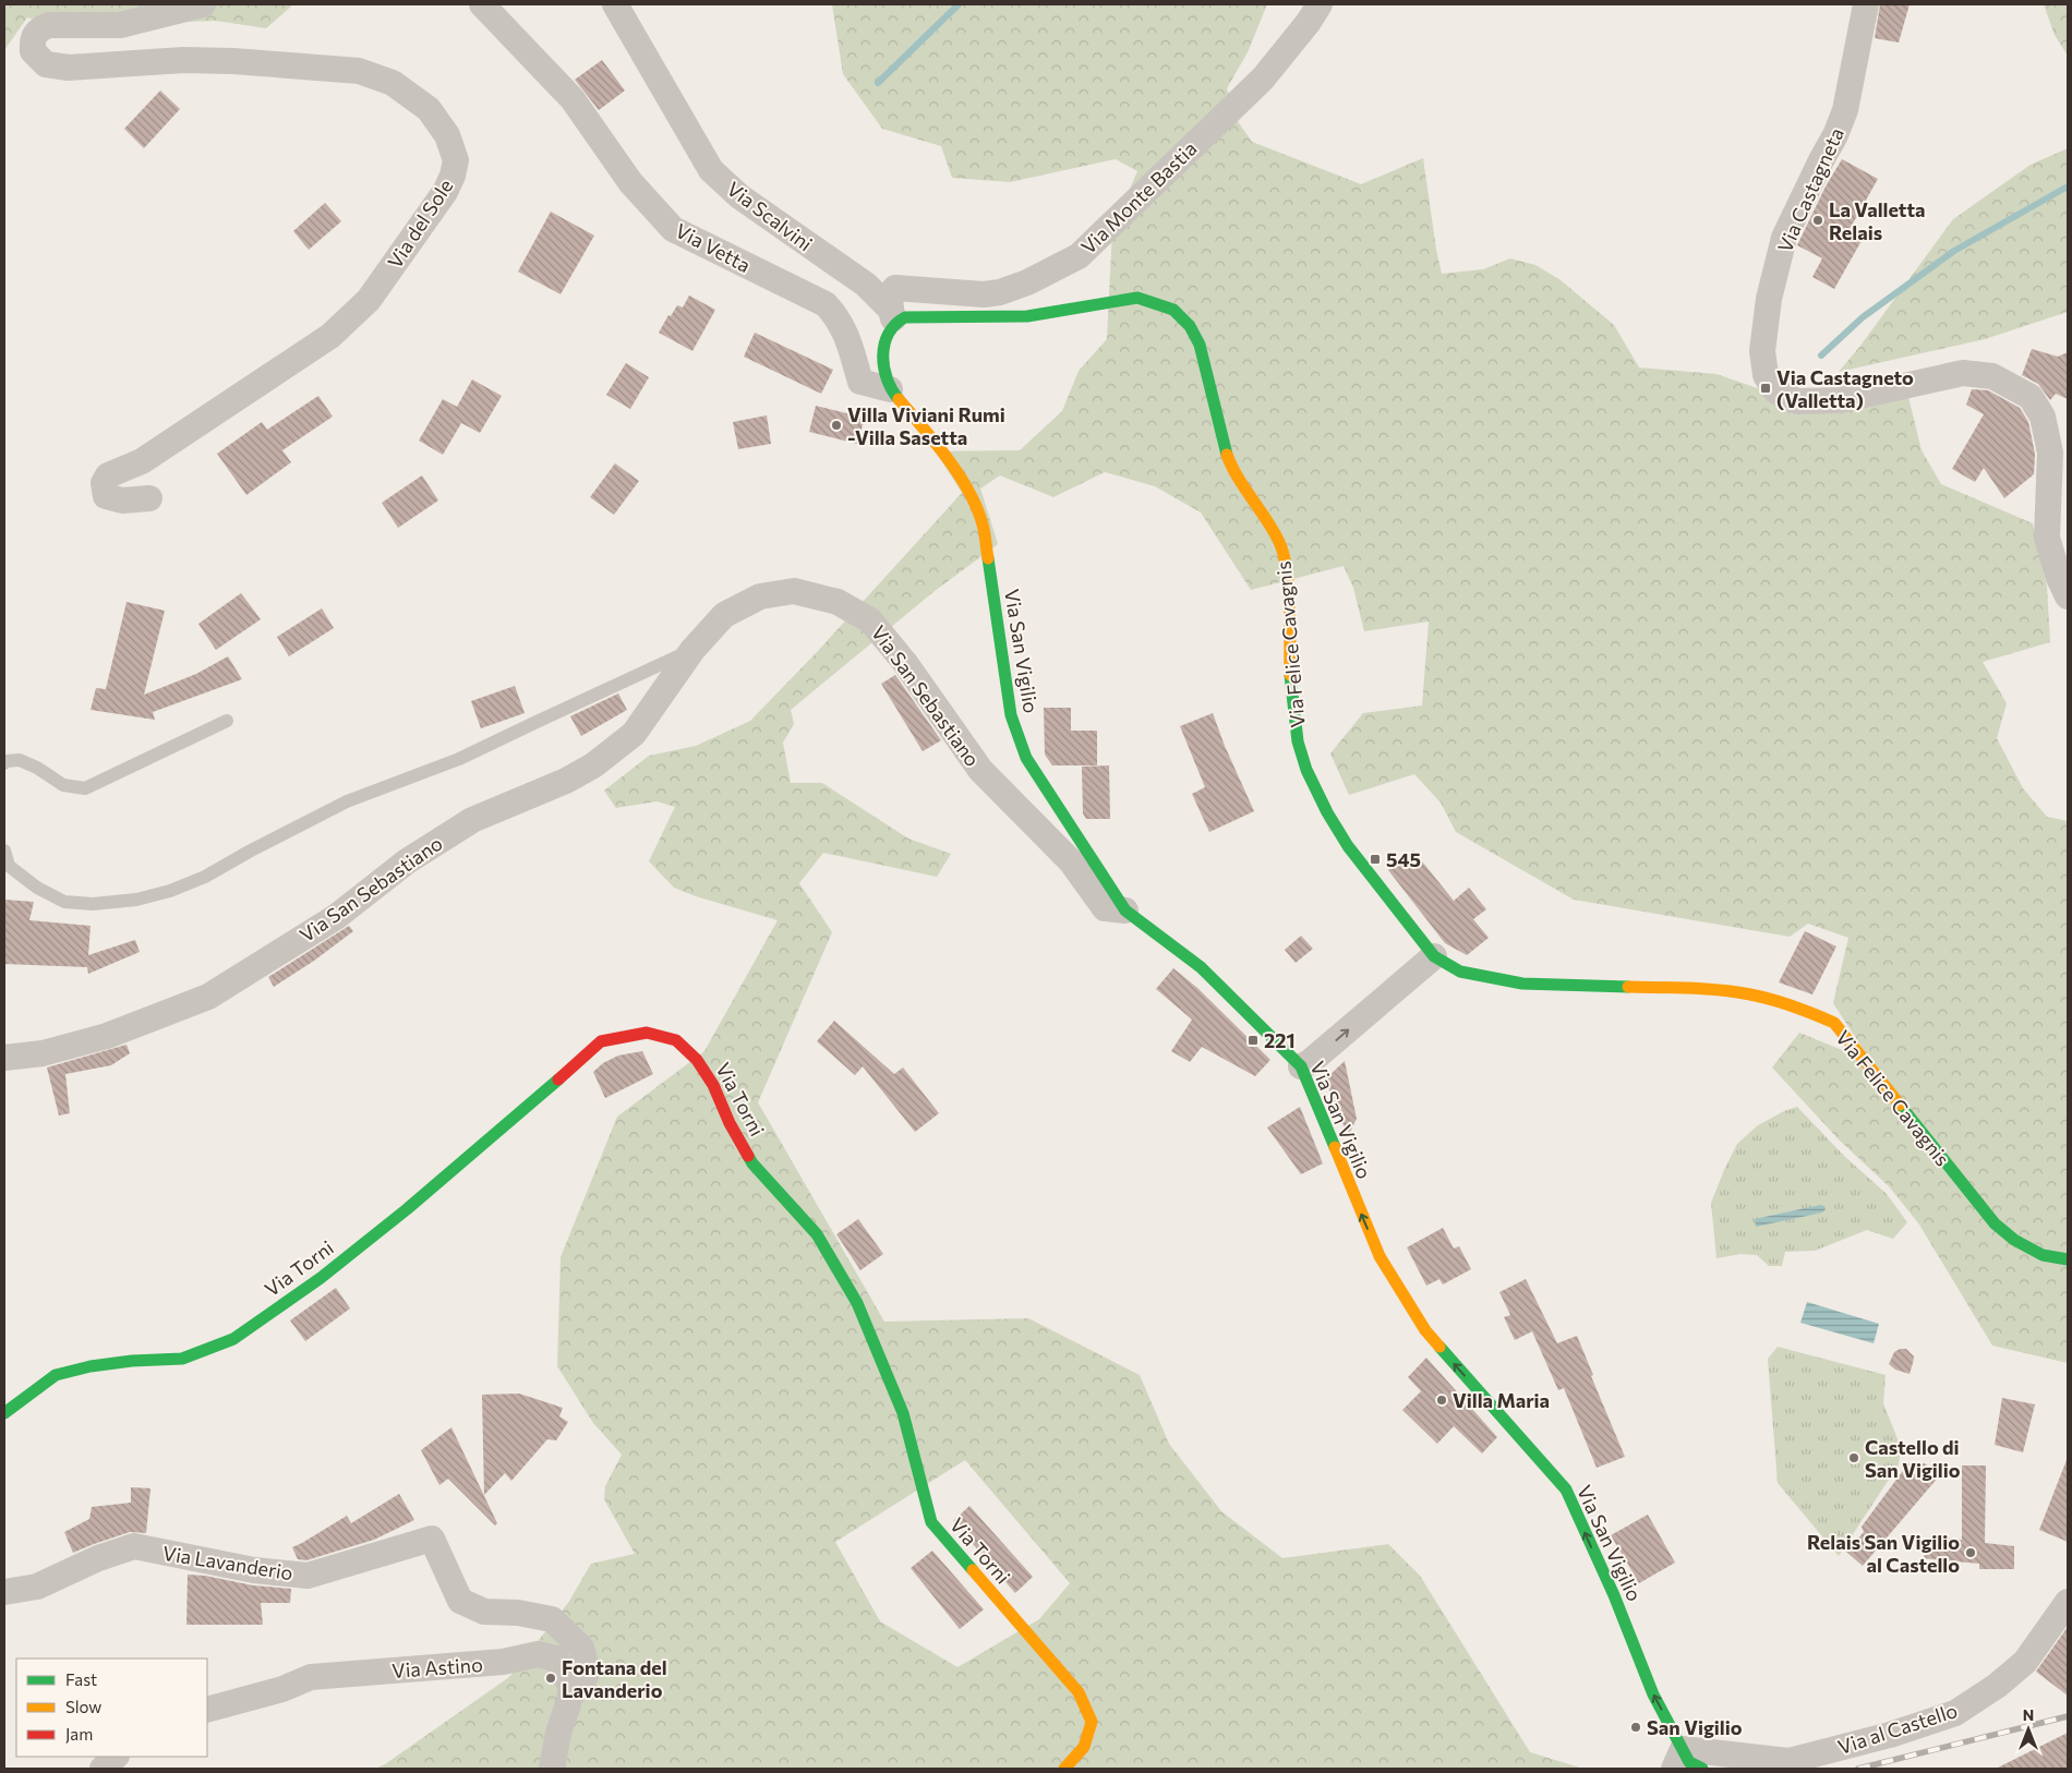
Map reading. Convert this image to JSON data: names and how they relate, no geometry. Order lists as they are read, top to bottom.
{
  "streets": {
    "street": [
      "Via Castagneta",
      "Via Monte Bastia",
      "Via Scalvini",
      "Via del Sole",
      "Via Vetta",
      "Via Felice Cavagnis",
      "Via San Vigilio",
      "Via San Sebastiano",
      "Via Torni",
      "Via Lavanderio",
      "Via Astino",
      "Via al Castello"
    ]
  },
  "crossings": [
    ["Via Monte Bastia", "Via Scalvini"],
    ["Via Monte Bastia", "Via Felice Cavagnis"],
    ["Via Scalvini", "Via Felice Cavagnis"],
    ["Via Vetta", "Via San Vigilio"],
    ["Via San Vigilio", "Via San Sebastiano"],
    ["Via San Vigilio", "Via al Castello"],
    ["Via Lavanderio", "Via Astino"]
  ],
  "one_way": ["Via San Vigilio"],
  "places": {
    "other": [
      "La Valletta Relais",
      "Villa Viviani Rumi -Villa Sasetta",
      "Villa Maria",
      "Castello di San Vigilio",
      "Relais San Vigilio al Castello",
      "Fontana del Lavanderio",
      "San Vigilio"
    ],
    "transit": ["Via Castagneto (Valletta)", "545", "221"]
  },
  "legend": ["Fast", "Slow", "Jam"],
  "north": "top"
}
